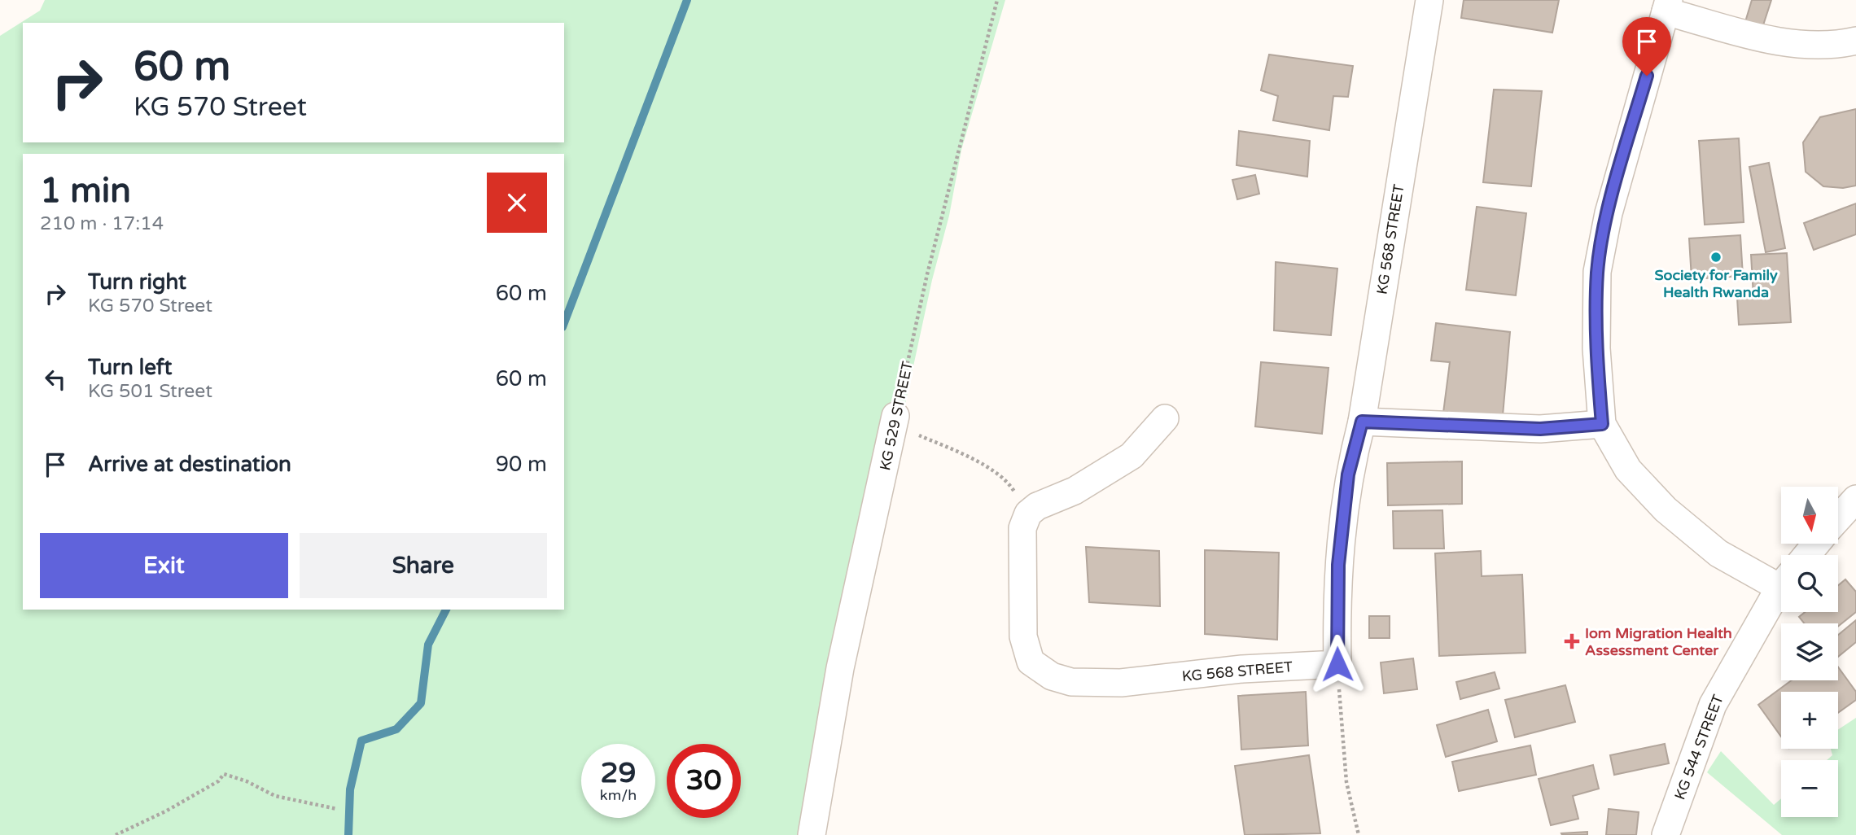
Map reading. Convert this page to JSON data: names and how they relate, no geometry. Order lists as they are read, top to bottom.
{
  "streets": {
    "street": ["KG 568 STREET", "KG 529 STREET", "KG 544 STREET"]
  },
  "places": {
    "other": ["Society for Family Health Rwanda"],
    "health": ["Iom Migration Health Assessment Center"]
  },
  "north": "bottom",
  "page": {
    "turn": ["60 m", "KG 570 Street"],
    "heading": ["1 min", "210 m · 17:14"],
    "list": [
      {
        "name": "Turn right",
        "note": "KG 570 Street",
        "value": "60 m"
      },
      {
        "name": "Turn left",
        "note": "KG 501 Street",
        "value": "60 m"
      },
      {
        "name": "Arrive at destination",
        "value": "90 m"
      }
    ],
    "map_buttons": ["+", "−"],
    "buttons": ["Exit", "Share"],
    "speed": "29 km/h",
    "limit": "30"
  }
}
